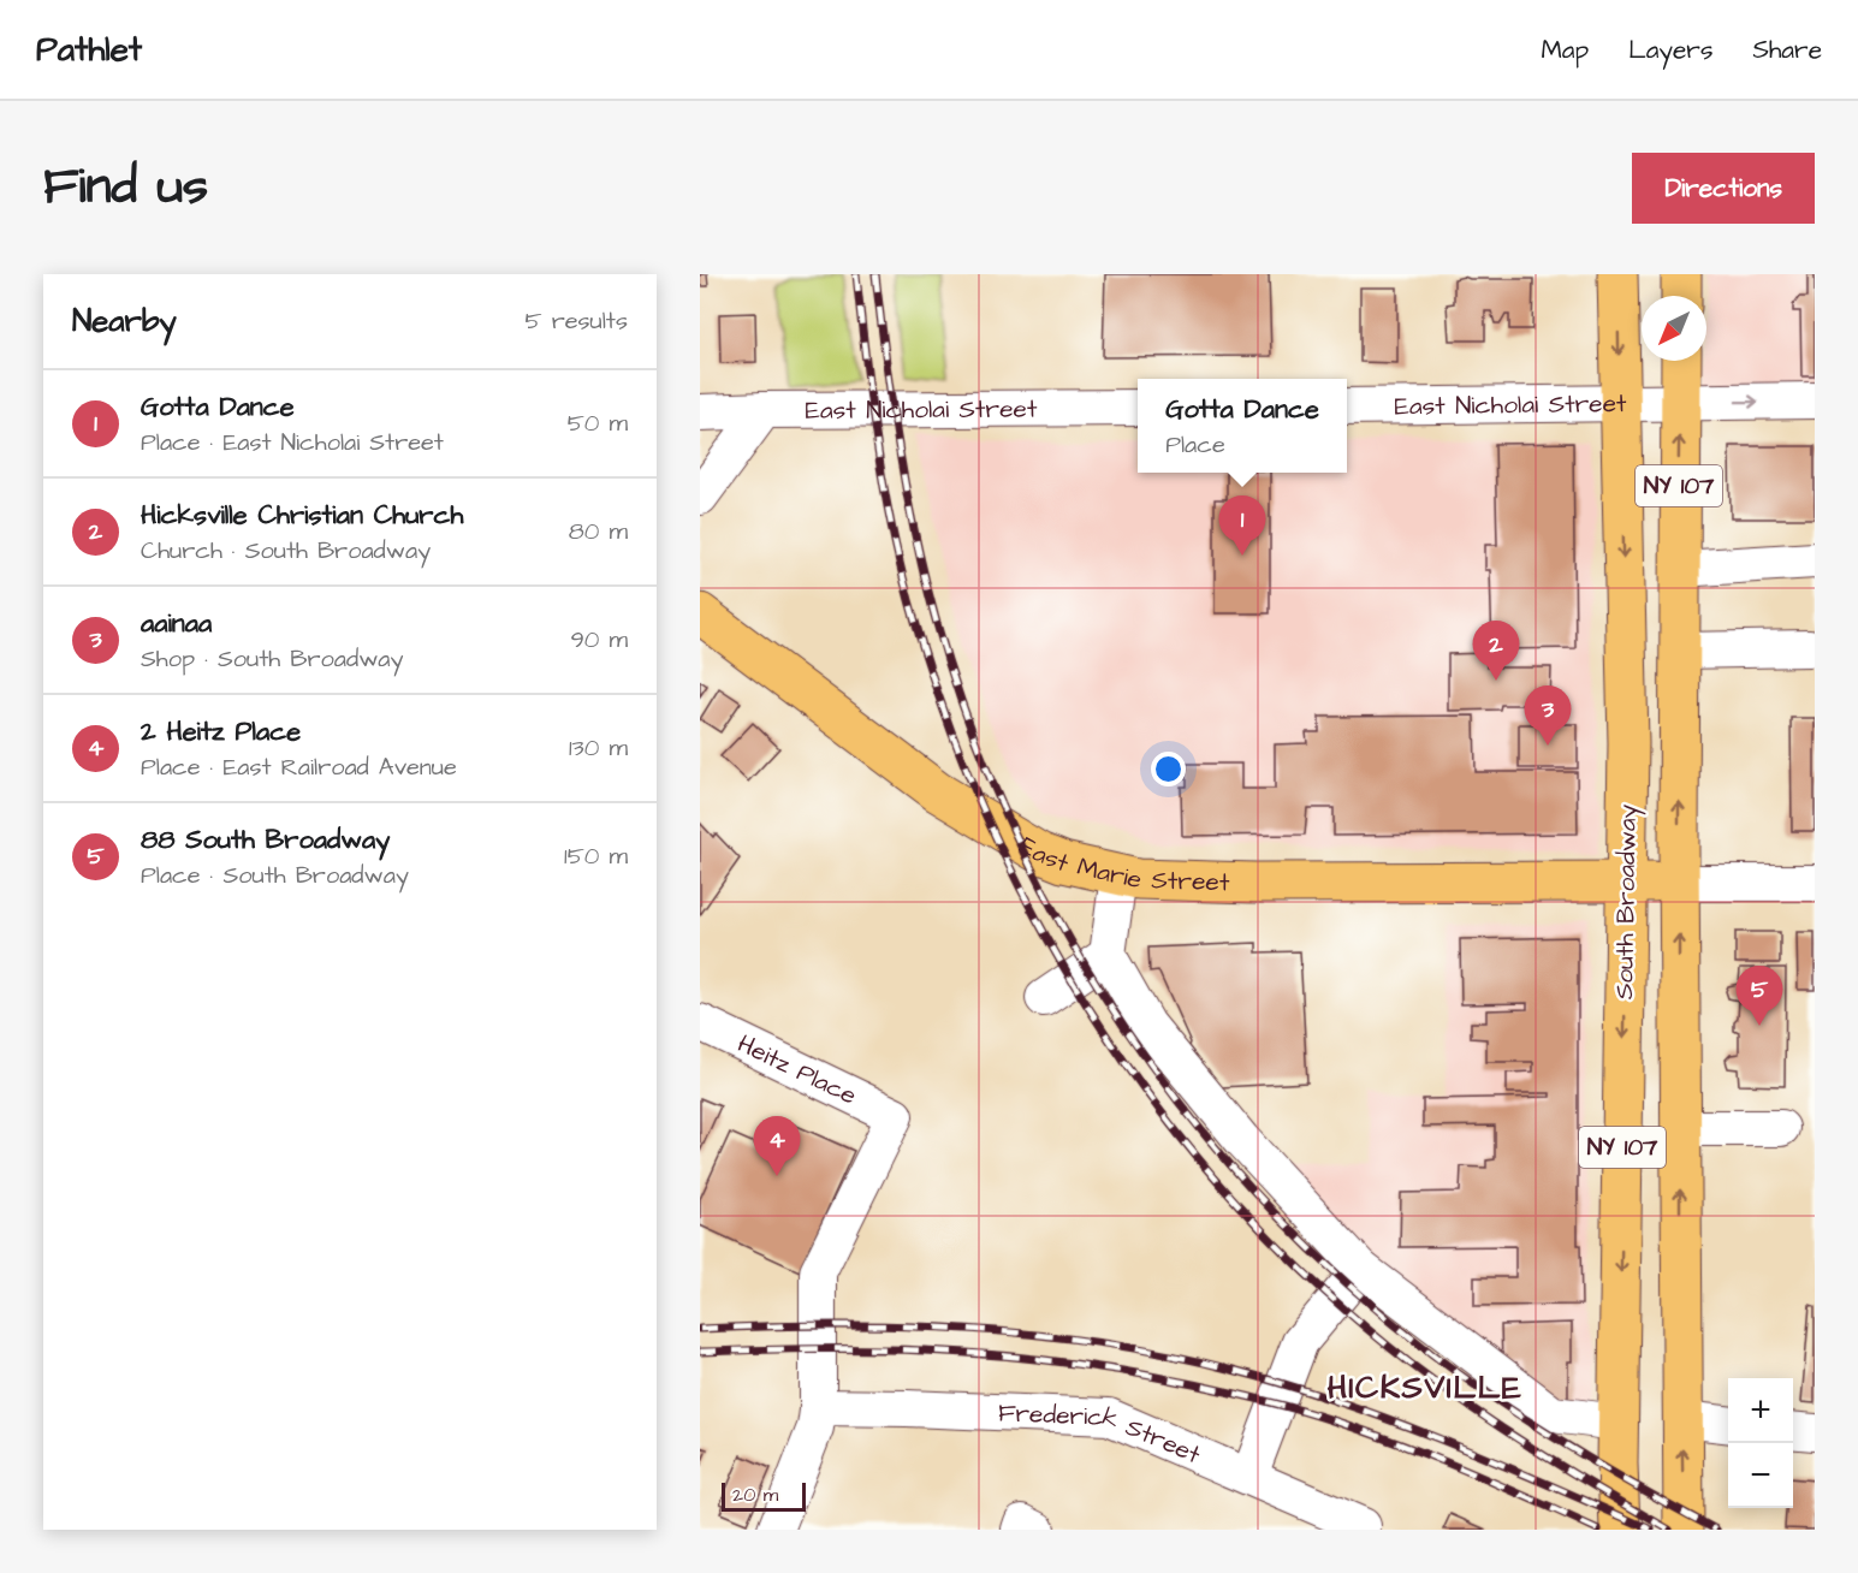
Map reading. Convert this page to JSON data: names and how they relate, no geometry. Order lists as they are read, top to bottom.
{
  "streets": {
    "main road": ["NY 107", "East Marie Street", "South Broadway"],
    "street": ["East Nicholai Street", "Heitz Place", "Frederick Street"]
  },
  "crossings": [
    ["East Nicholai Street", "South Broadway"],
    ["East Marie Street", "South Broadway"],
    ["Heitz Place", "Frederick Street"]
  ],
  "districts": ["HICKSVILLE"],
  "scale_bar": "20 m",
  "north": "bottom left",
  "page": {
    "header": "Pathlet",
    "nav": ["Map", "Layers", "Share"],
    "title": "Find us",
    "buttons": "Directions",
    "heading": ["Nearby", "5 results"],
    "list": [
      {
        "mark": "1",
        "name": "Gotta Dance",
        "note": "Place · East Nicholai Street",
        "value": "50 m"
      },
      {
        "mark": "2",
        "name": "Hicksville Christian Church",
        "note": "Church · South Broadway",
        "value": "80 m"
      },
      {
        "mark": "3",
        "name": "aainaa",
        "note": "Shop · South Broadway",
        "value": "90 m"
      },
      {
        "mark": "4",
        "name": "2 Heitz Place",
        "note": "Place · East Railroad Avenue",
        "value": "130 m"
      },
      {
        "mark": "5",
        "name": "88 South Broadway",
        "note": "Place · South Broadway",
        "value": "150 m"
      }
    ],
    "popup": ["Gotta Dance", "Place"],
    "pins": [
      "1",
      "2",
      "3",
      "5",
      "4"
    ],
    "map_buttons": ["+", "−"],
    "scale": "20 m"
  }
}
